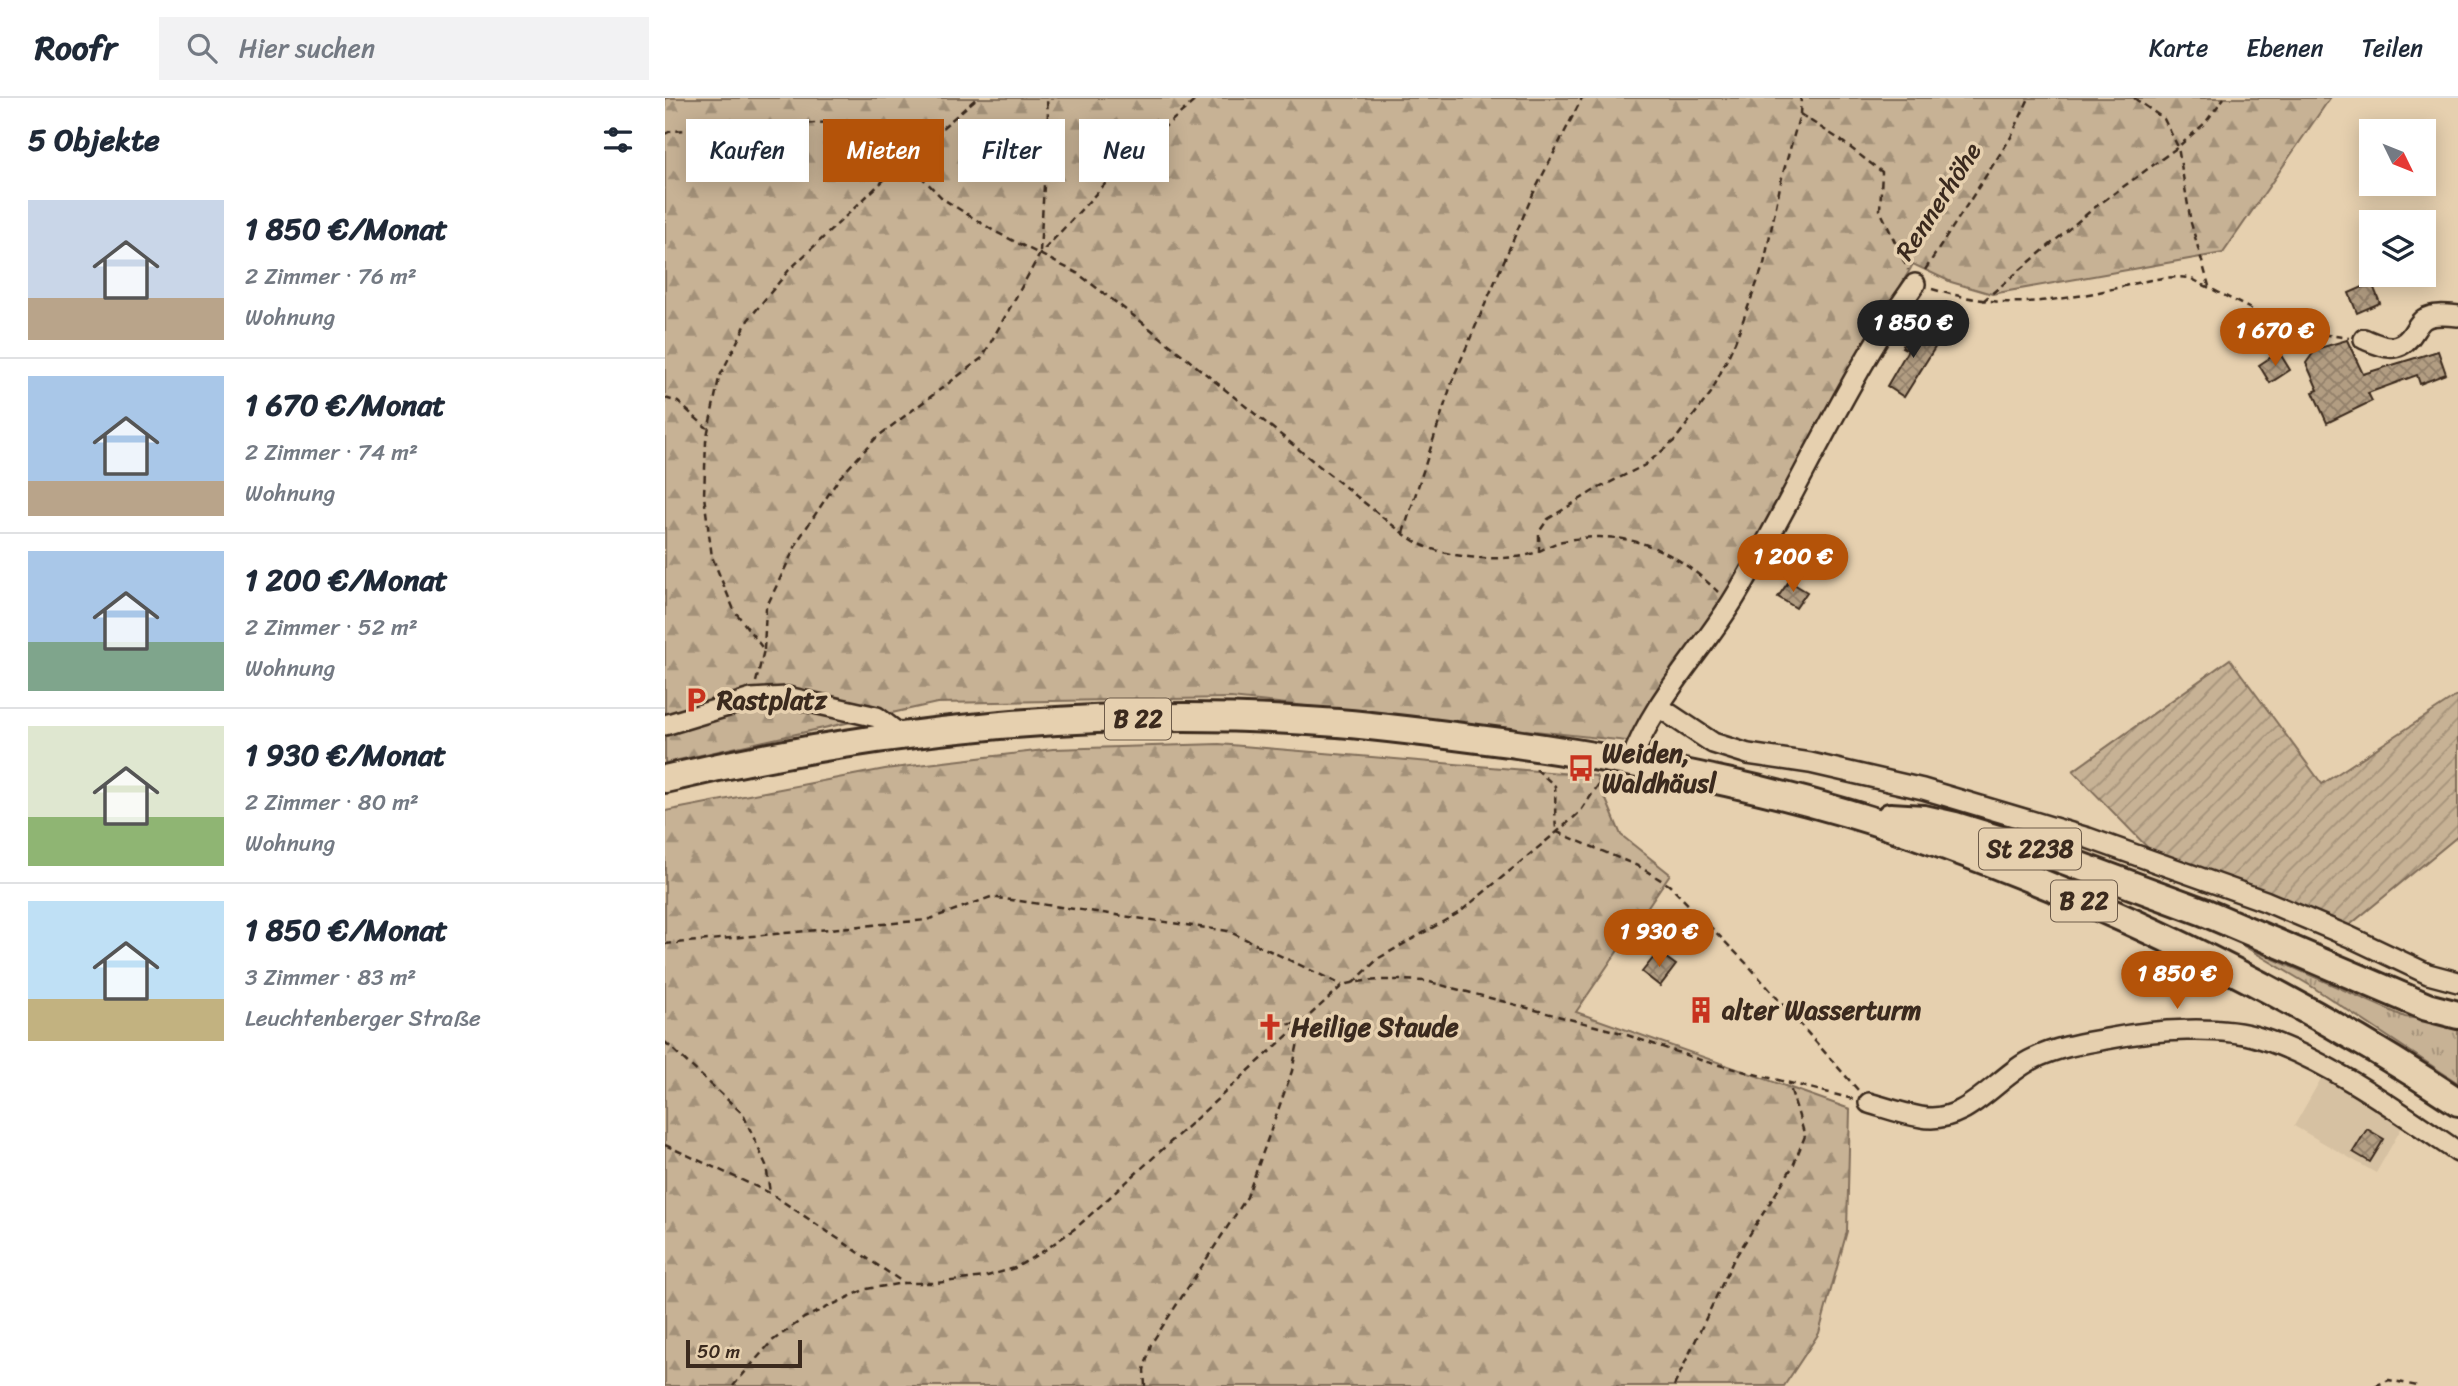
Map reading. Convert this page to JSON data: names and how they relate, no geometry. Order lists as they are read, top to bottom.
{
  "streets": {
    "main road": ["B 22", "St 2238"],
    "street": ["Rennerhöhe"]
  },
  "crossings": [
    ["Rennerhöhe", "B 22"],
    ["B 22", "St 2238"]
  ],
  "places": {
    "parking": ["Rastplatz"],
    "bus stop": ["Weiden, Waldhäusl"],
    "building": ["alter Wasserturm"],
    "church": ["Heilige Staude"]
  },
  "scale_bar": "50 m",
  "north": "bottom right",
  "page": {
    "header": "Roofr",
    "search": "Hier suchen",
    "nav": ["Karte", "Ebenen", "Teilen"],
    "heading": "5 Objekte",
    "chip": [
      "Kaufen",
      "Mieten",
      "Filter",
      "Neu"
    ],
    "list": [
      {
        "name": "1 850 €/Monat",
        "note": "2 Zimmer · 76 m² · Wohnung"
      },
      {
        "name": "1 670 €/Monat",
        "note": "2 Zimmer · 74 m² · Wohnung"
      },
      {
        "name": "1 200 €/Monat",
        "note": "2 Zimmer · 52 m² · Wohnung"
      },
      {
        "name": "1 930 €/Monat",
        "note": "2 Zimmer · 80 m² · Wohnung"
      },
      {
        "name": "1 850 €/Monat",
        "note": "3 Zimmer · 83 m² · Leuchtenberger Straße"
      }
    ],
    "price": [
      "1 850 €",
      "1 670 €",
      "1 200 €",
      "1 930 €",
      "1 850 €"
    ],
    "scale": "50 m"
  }
}
